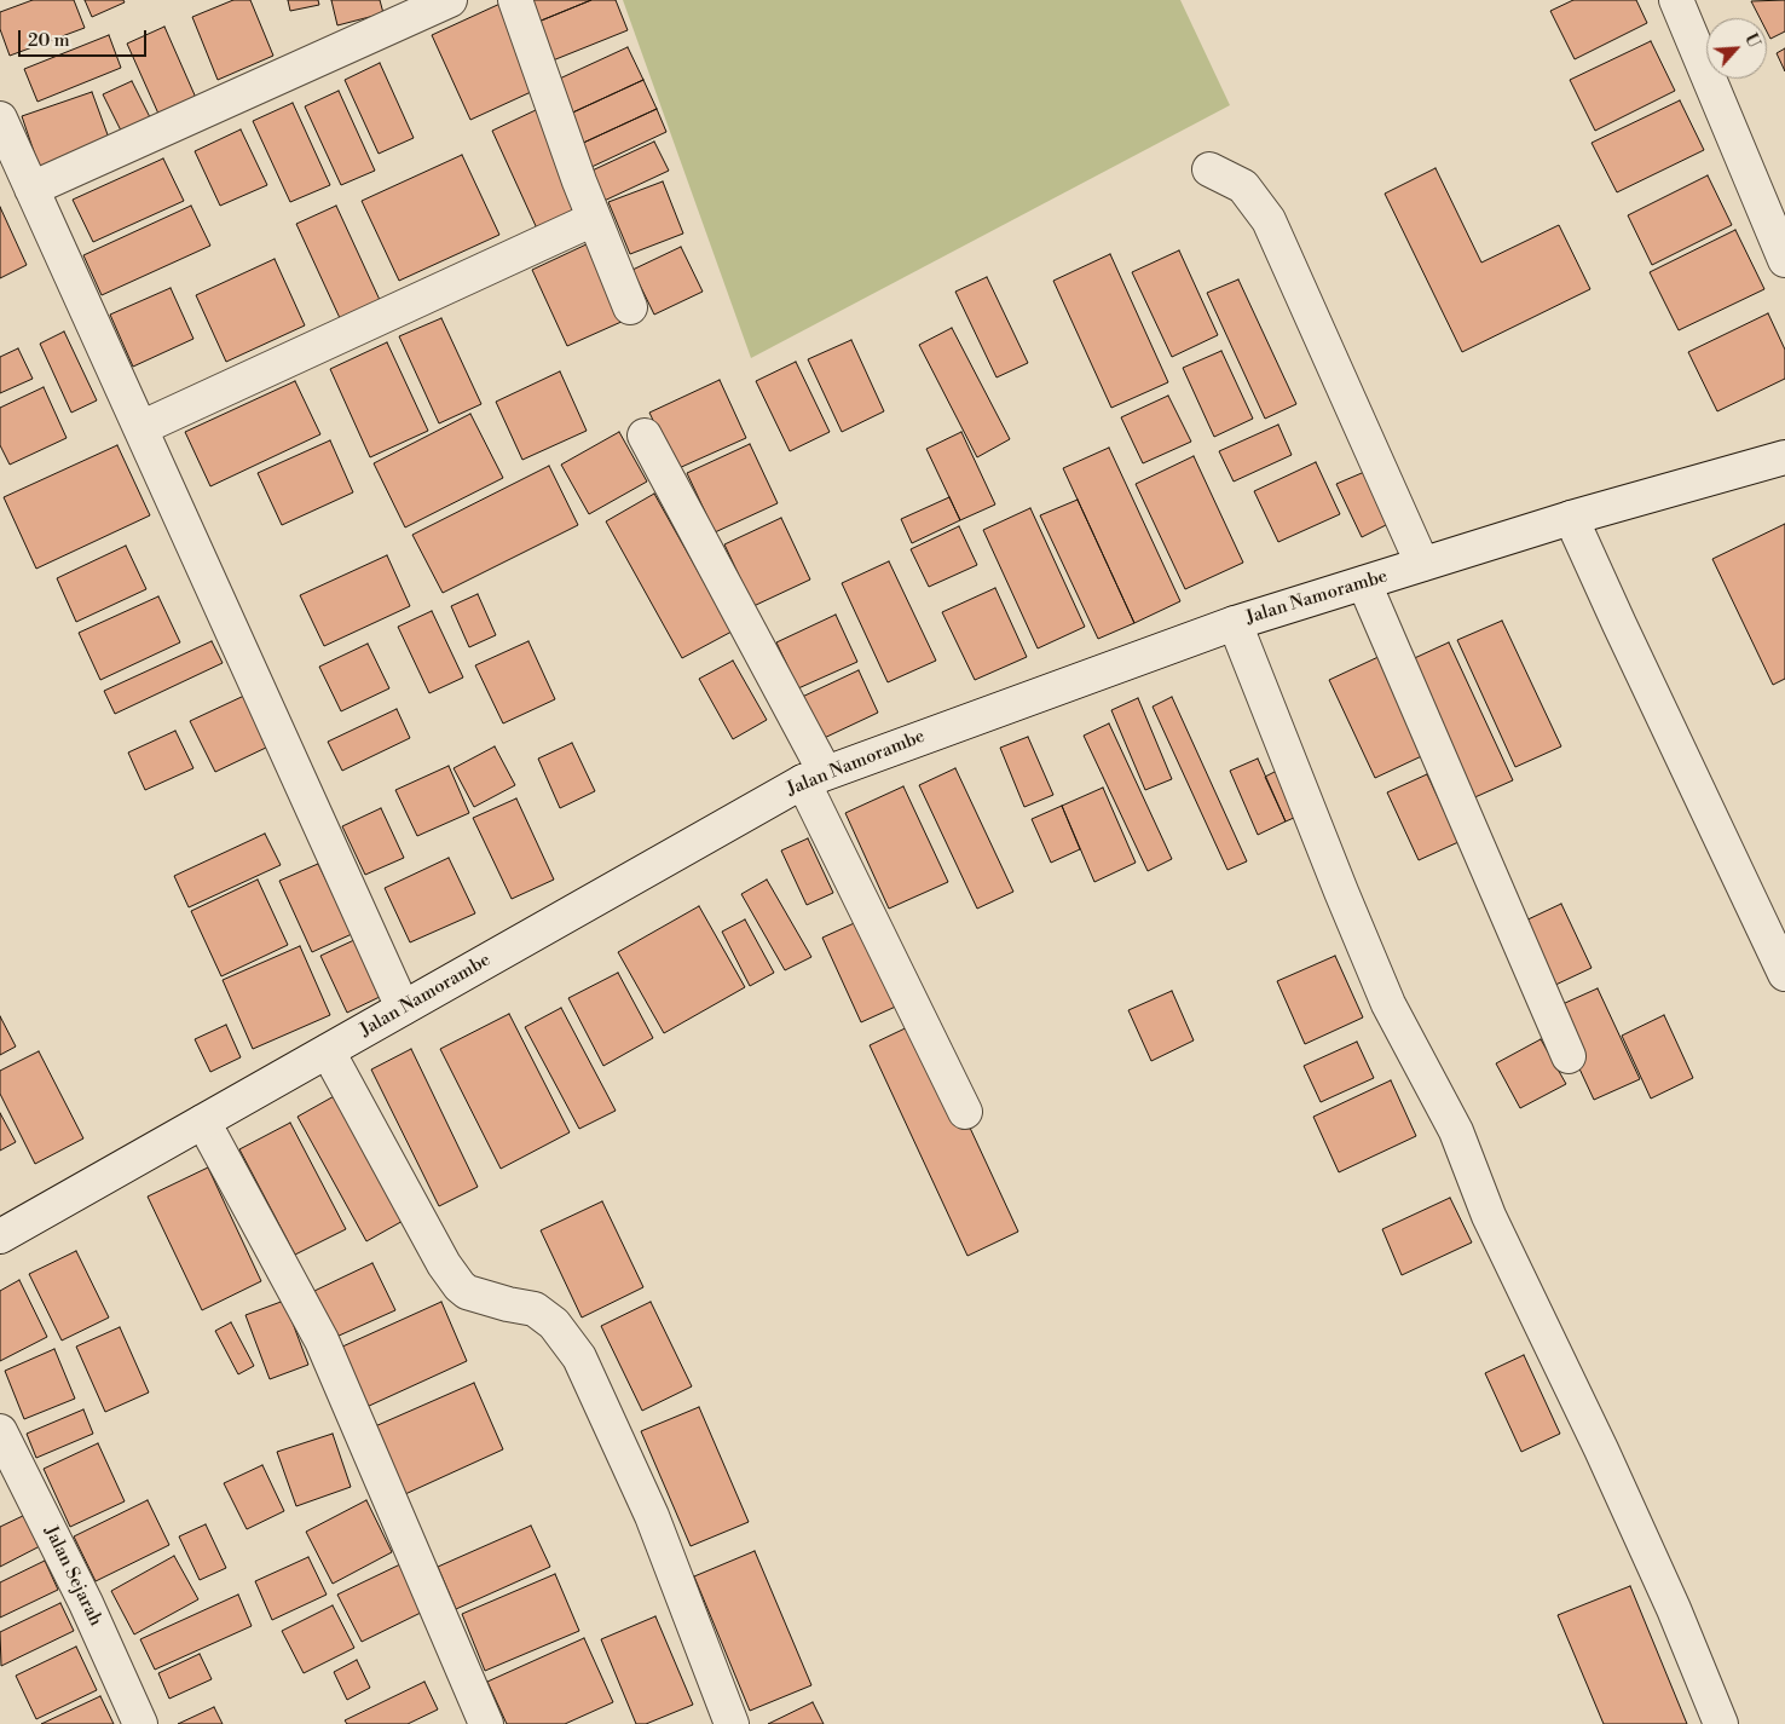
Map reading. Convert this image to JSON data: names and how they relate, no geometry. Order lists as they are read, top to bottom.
{
  "streets": {
    "street": ["Jalan Namorambe", "Jalan Sejarah"]
  },
  "scale_bar": "20 m",
  "north": "top right"
}
